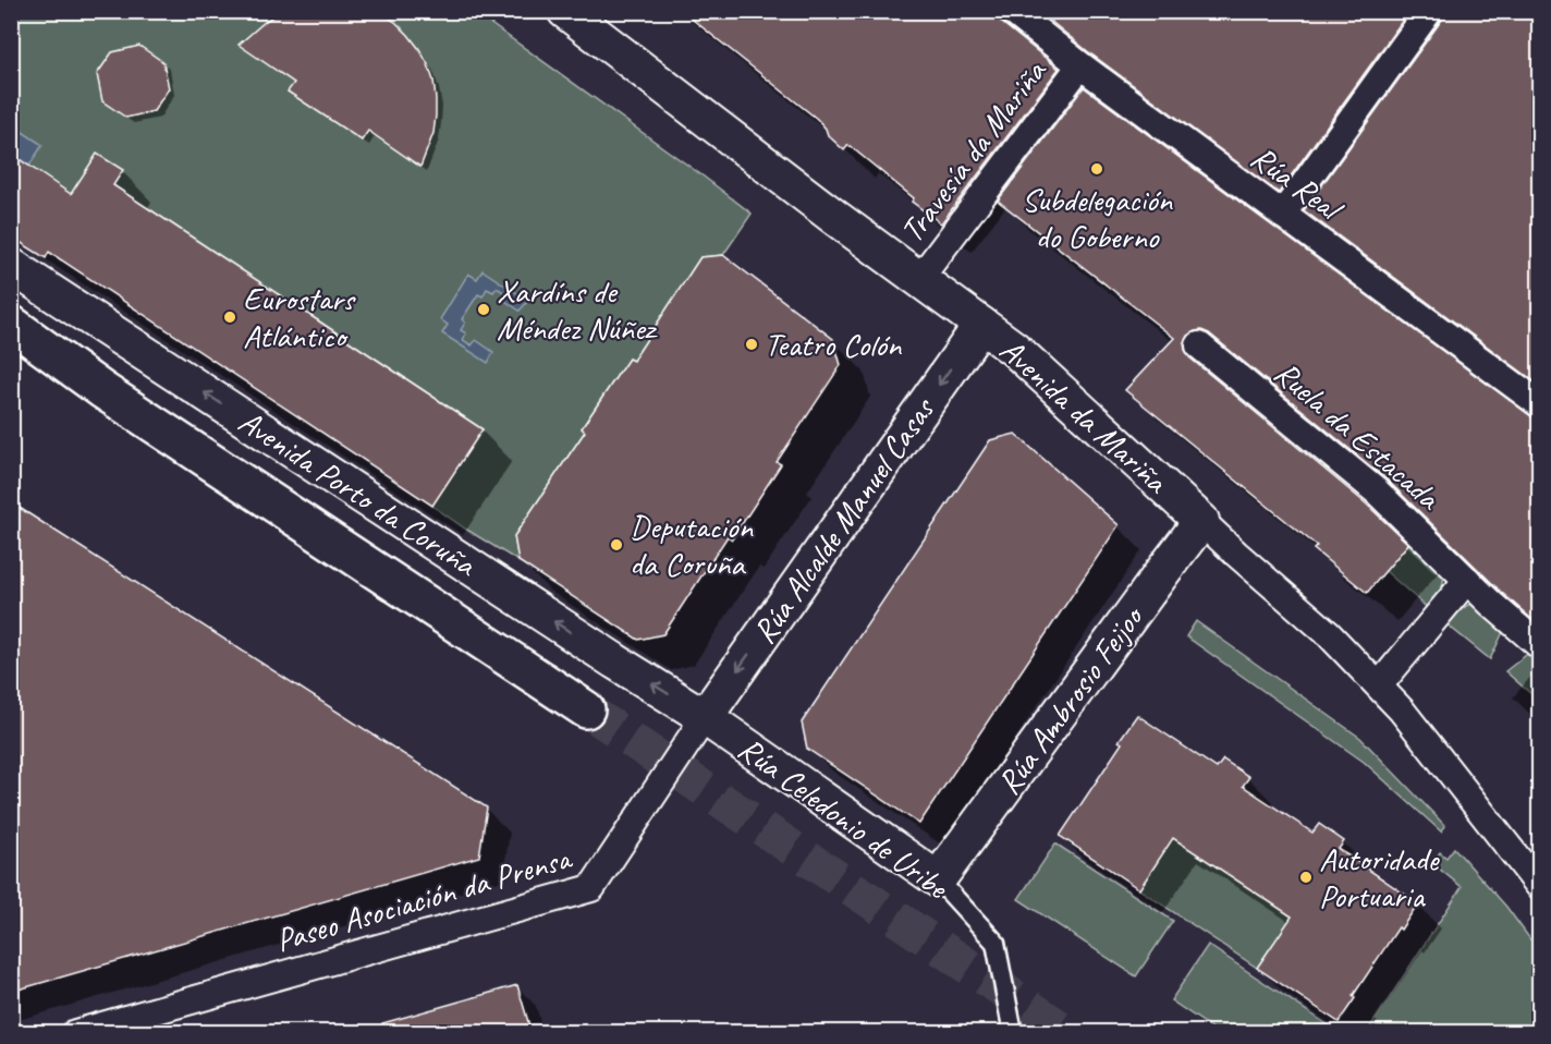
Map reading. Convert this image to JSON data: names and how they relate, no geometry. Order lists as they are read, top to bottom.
{
  "streets": {
    "main road": ["Avenida Porto da Coruña"],
    "street": [
      "Travesía da Mariña",
      "Rúa Real",
      "Avenida da Mariña",
      "Ruela da Estacada",
      "Rúa Alcalde Manuel Casas",
      "Rúa Ambrosio Feijoo",
      "Rúa Celedonio de Uribe",
      "Paseo Asociación da Prensa"
    ]
  },
  "crossings": [
    ["Travesía da Mariña", "Rúa Real"],
    ["Travesía da Mariña", "Avenida da Mariña"],
    ["Avenida da Mariña", "Rúa Alcalde Manuel Casas"],
    ["Avenida da Mariña", "Rúa Ambrosio Feijoo"],
    ["Avenida Porto da Coruña", "Rúa Alcalde Manuel Casas"],
    ["Avenida Porto da Coruña", "Rúa Celedonio de Uribe"],
    ["Avenida Porto da Coruña", "Paseo Asociación da Prensa"],
    ["Rúa Alcalde Manuel Casas", "Rúa Celedonio de Uribe"],
    ["Rúa Alcalde Manuel Casas", "Paseo Asociación da Prensa"],
    ["Rúa Ambrosio Feijoo", "Rúa Celedonio de Uribe"],
    ["Rúa Celedonio de Uribe", "Paseo Asociación da Prensa"]
  ],
  "one_way": ["Avenida Porto da Coruña", "Rúa Alcalde Manuel Casas"],
  "places": [
    "Subdelegación do Goberno",
    "Xardíns de Méndez Núñez",
    "Eurostars Atlántico",
    "Teatro Colón",
    "Deputación da Coruña",
    "Autoridade Portuaria"
  ]
}
